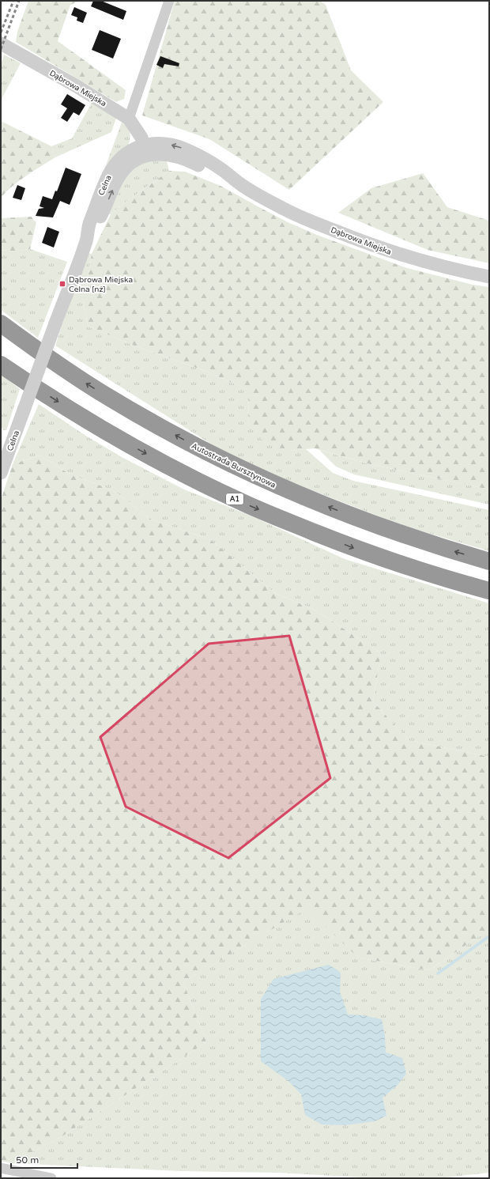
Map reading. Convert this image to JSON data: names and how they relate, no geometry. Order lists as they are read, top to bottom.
{
  "streets": {
    "highway": ["Autostrada Bursztynowa", "A1"],
    "street": ["Dąbrowa Miejska", "Celna"]
  },
  "crossings": [
    ["Dąbrowa Miejska", "Celna"]
  ],
  "places": {
    "transit": ["Dąbrowa Miejska Celna [nż]"]
  },
  "scale_bar": "50 m"
}
